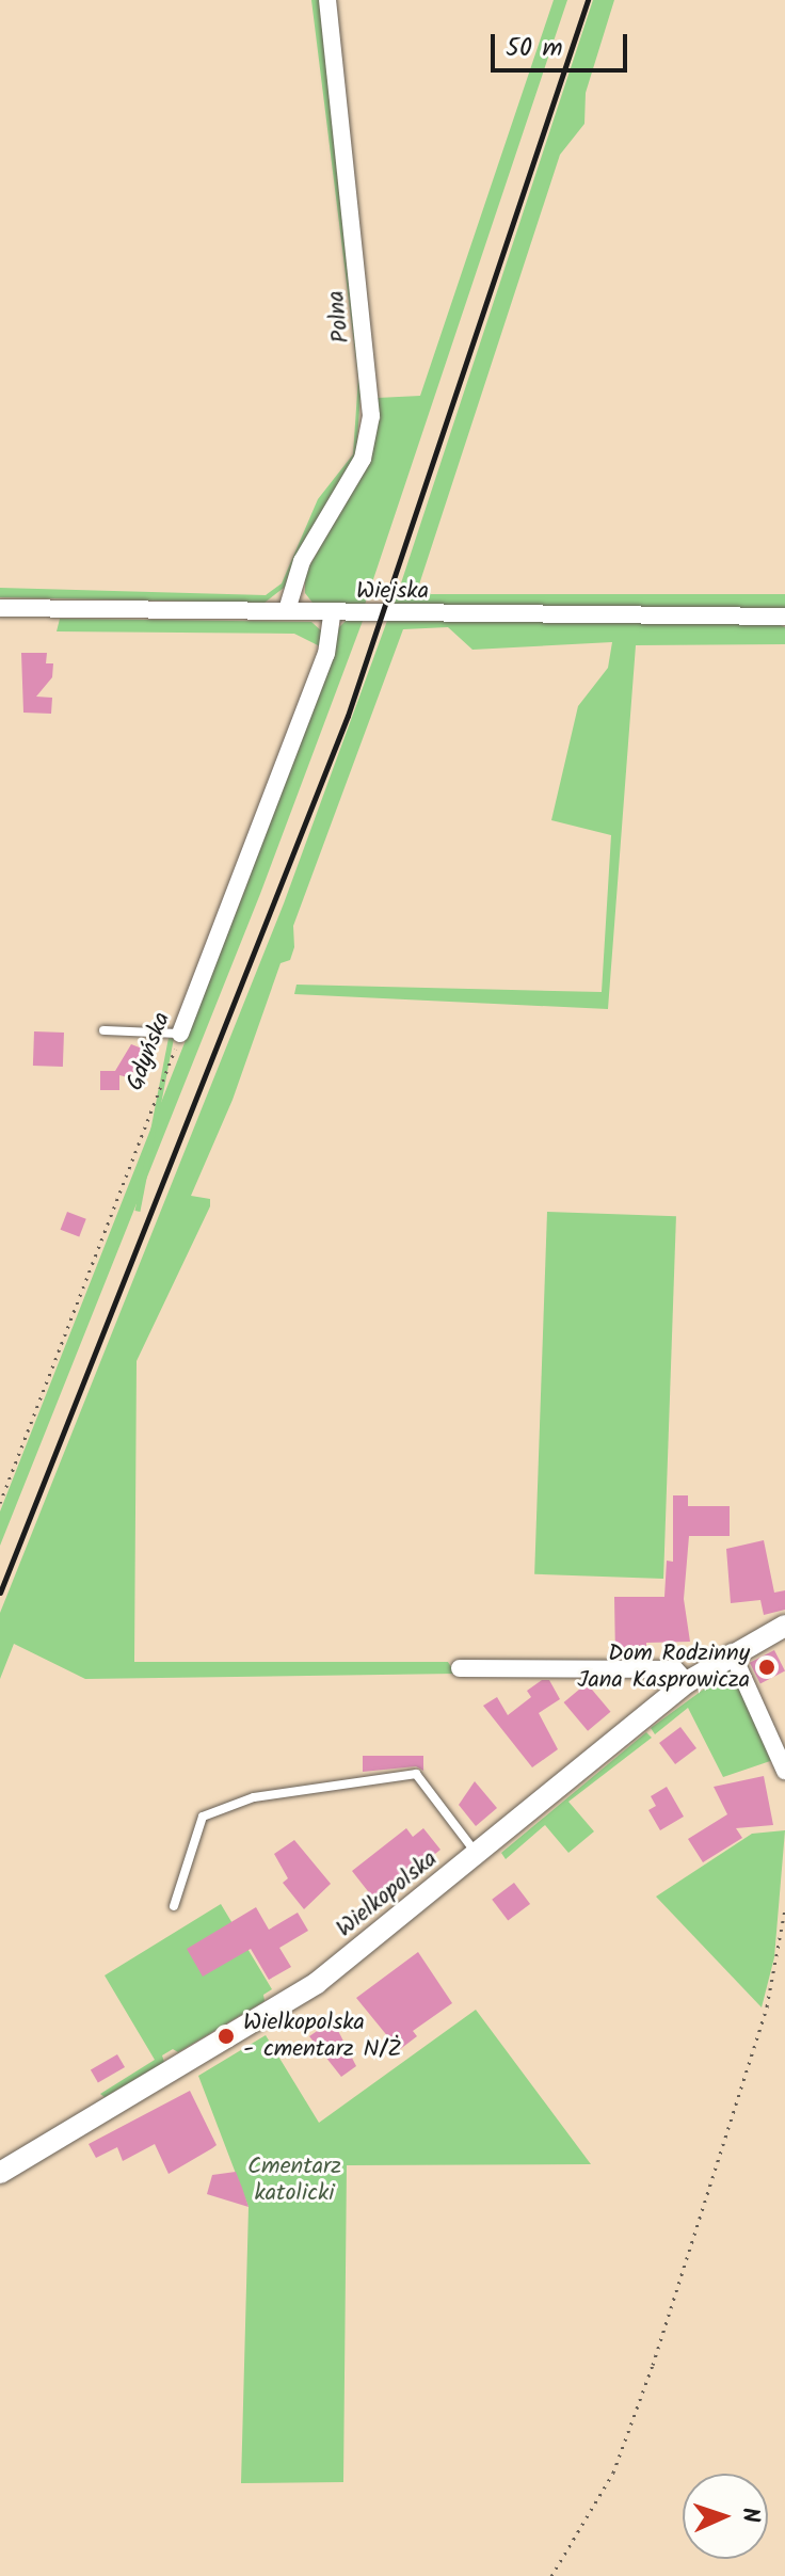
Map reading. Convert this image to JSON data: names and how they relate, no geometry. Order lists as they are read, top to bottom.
{
  "streets": {
    "street": [
      "Polna",
      "Wiejska",
      "Gdyńska",
      "Wielkopolska"
    ]
  },
  "crossings": [
    ["Polna", "Wiejska"],
    ["Wiejska", "Gdyńska"]
  ],
  "parks": ["Cmentarz katolicki"],
  "places": ["Dom Rodzinny Jana Kasprowicza", "Wielkopolska - cmentarz N/Ż"],
  "scale_bar": "50 m",
  "north": "right"
}
